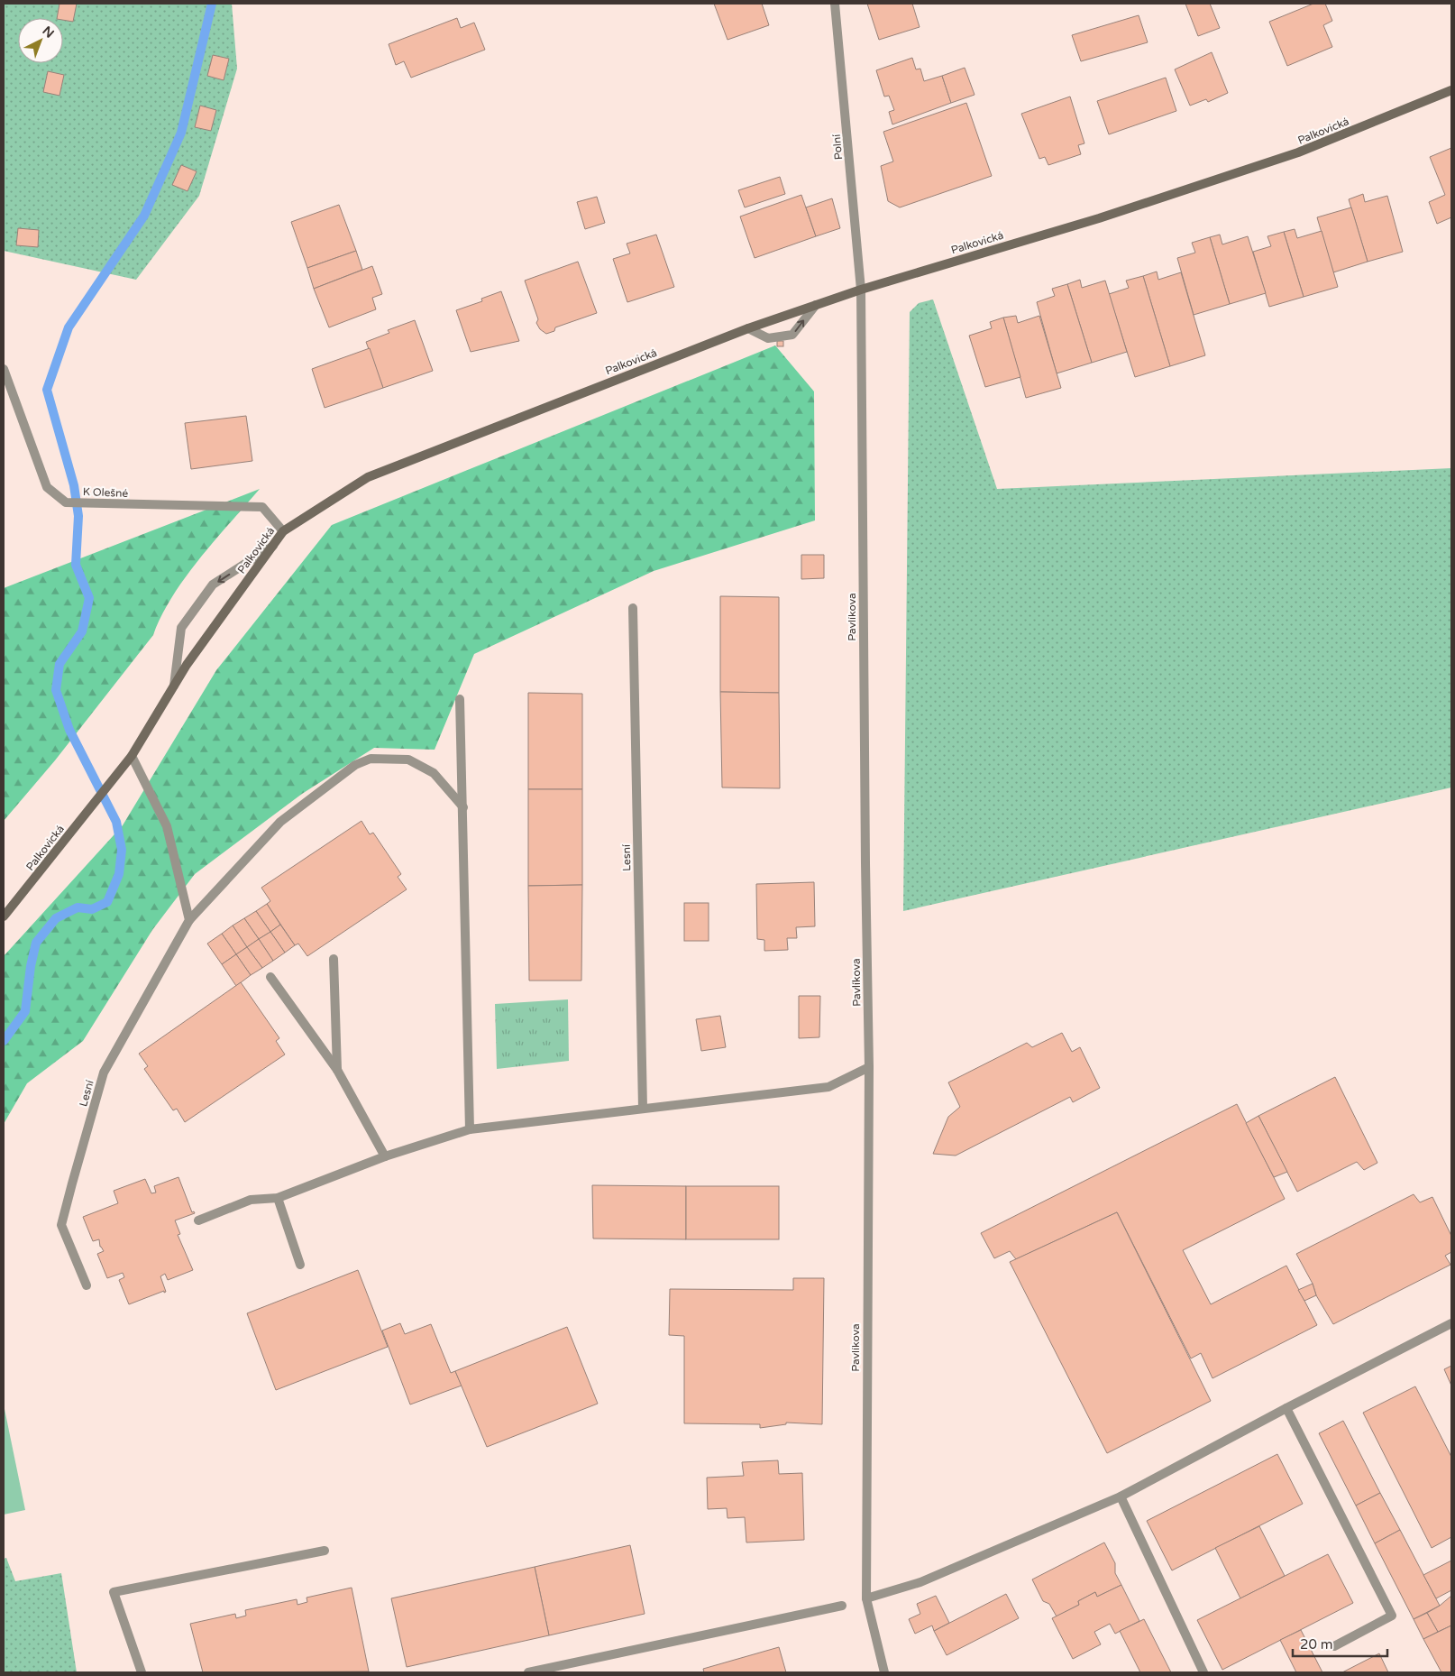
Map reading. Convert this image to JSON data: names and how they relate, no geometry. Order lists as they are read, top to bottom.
{
  "streets": {
    "street": [
      "Palkovická",
      "Polní",
      "K Olešné",
      "Pavlíkova",
      "Lesní"
    ]
  },
  "crossings": [
    ["Palkovická", "Polní"],
    ["Palkovická", "K Olešné"],
    ["Palkovická", "Pavlíkova"],
    ["Polní", "Pavlíkova"]
  ],
  "scale_bar": "20 m",
  "north": "top right"
}
